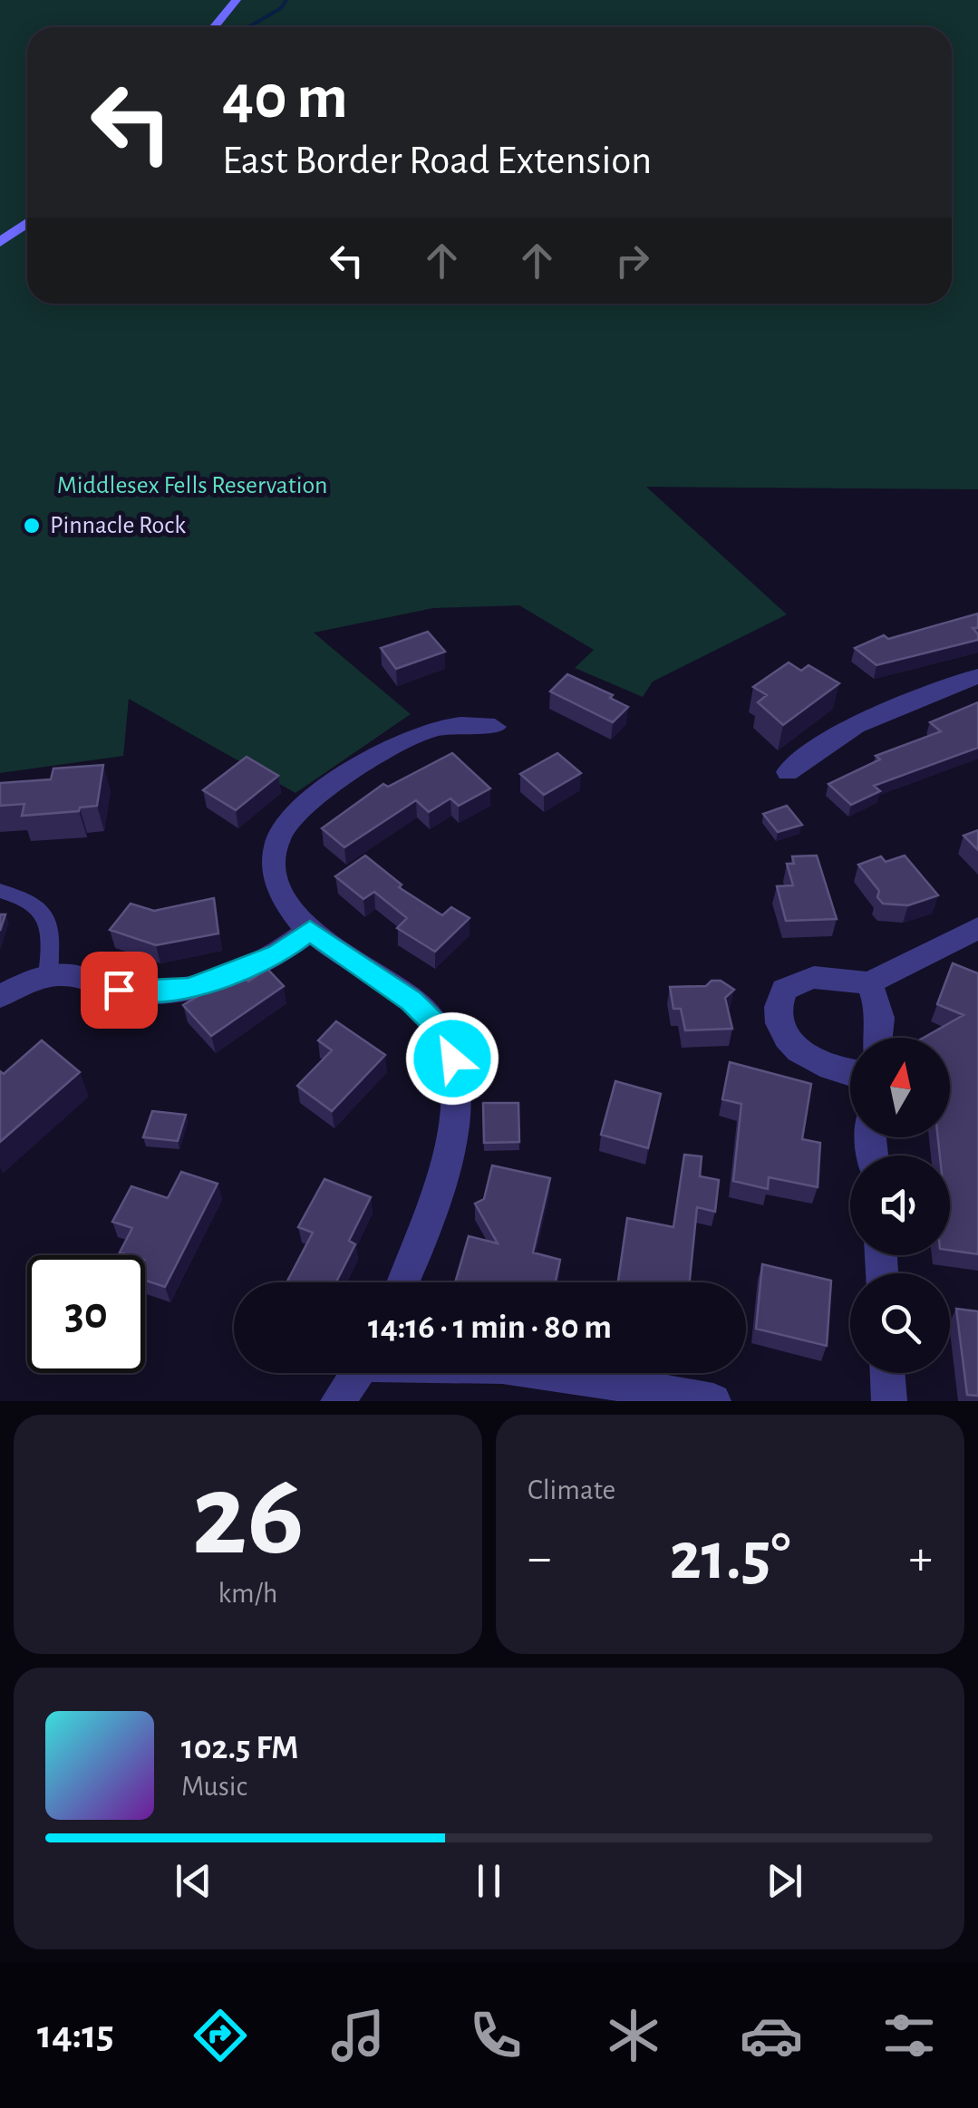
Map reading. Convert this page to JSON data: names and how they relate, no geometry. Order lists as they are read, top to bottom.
{
  "parks": ["Middlesex Fells Reservation"],
  "places": ["Pinnacle Rock"],
  "north": "top",
  "page": {
    "turn": ["40 m", "East Border Road Extension"],
    "limit": "30",
    "trip": "14:16 · 1 min · 80 m",
    "tile": [
      ["26", "km/h"],
      "Climate"
    ],
    "heat": ["−", "21.5°", "+"],
    "song": ["102.5 FM", "Music"],
    "tabs": "14:15"
  }
}
